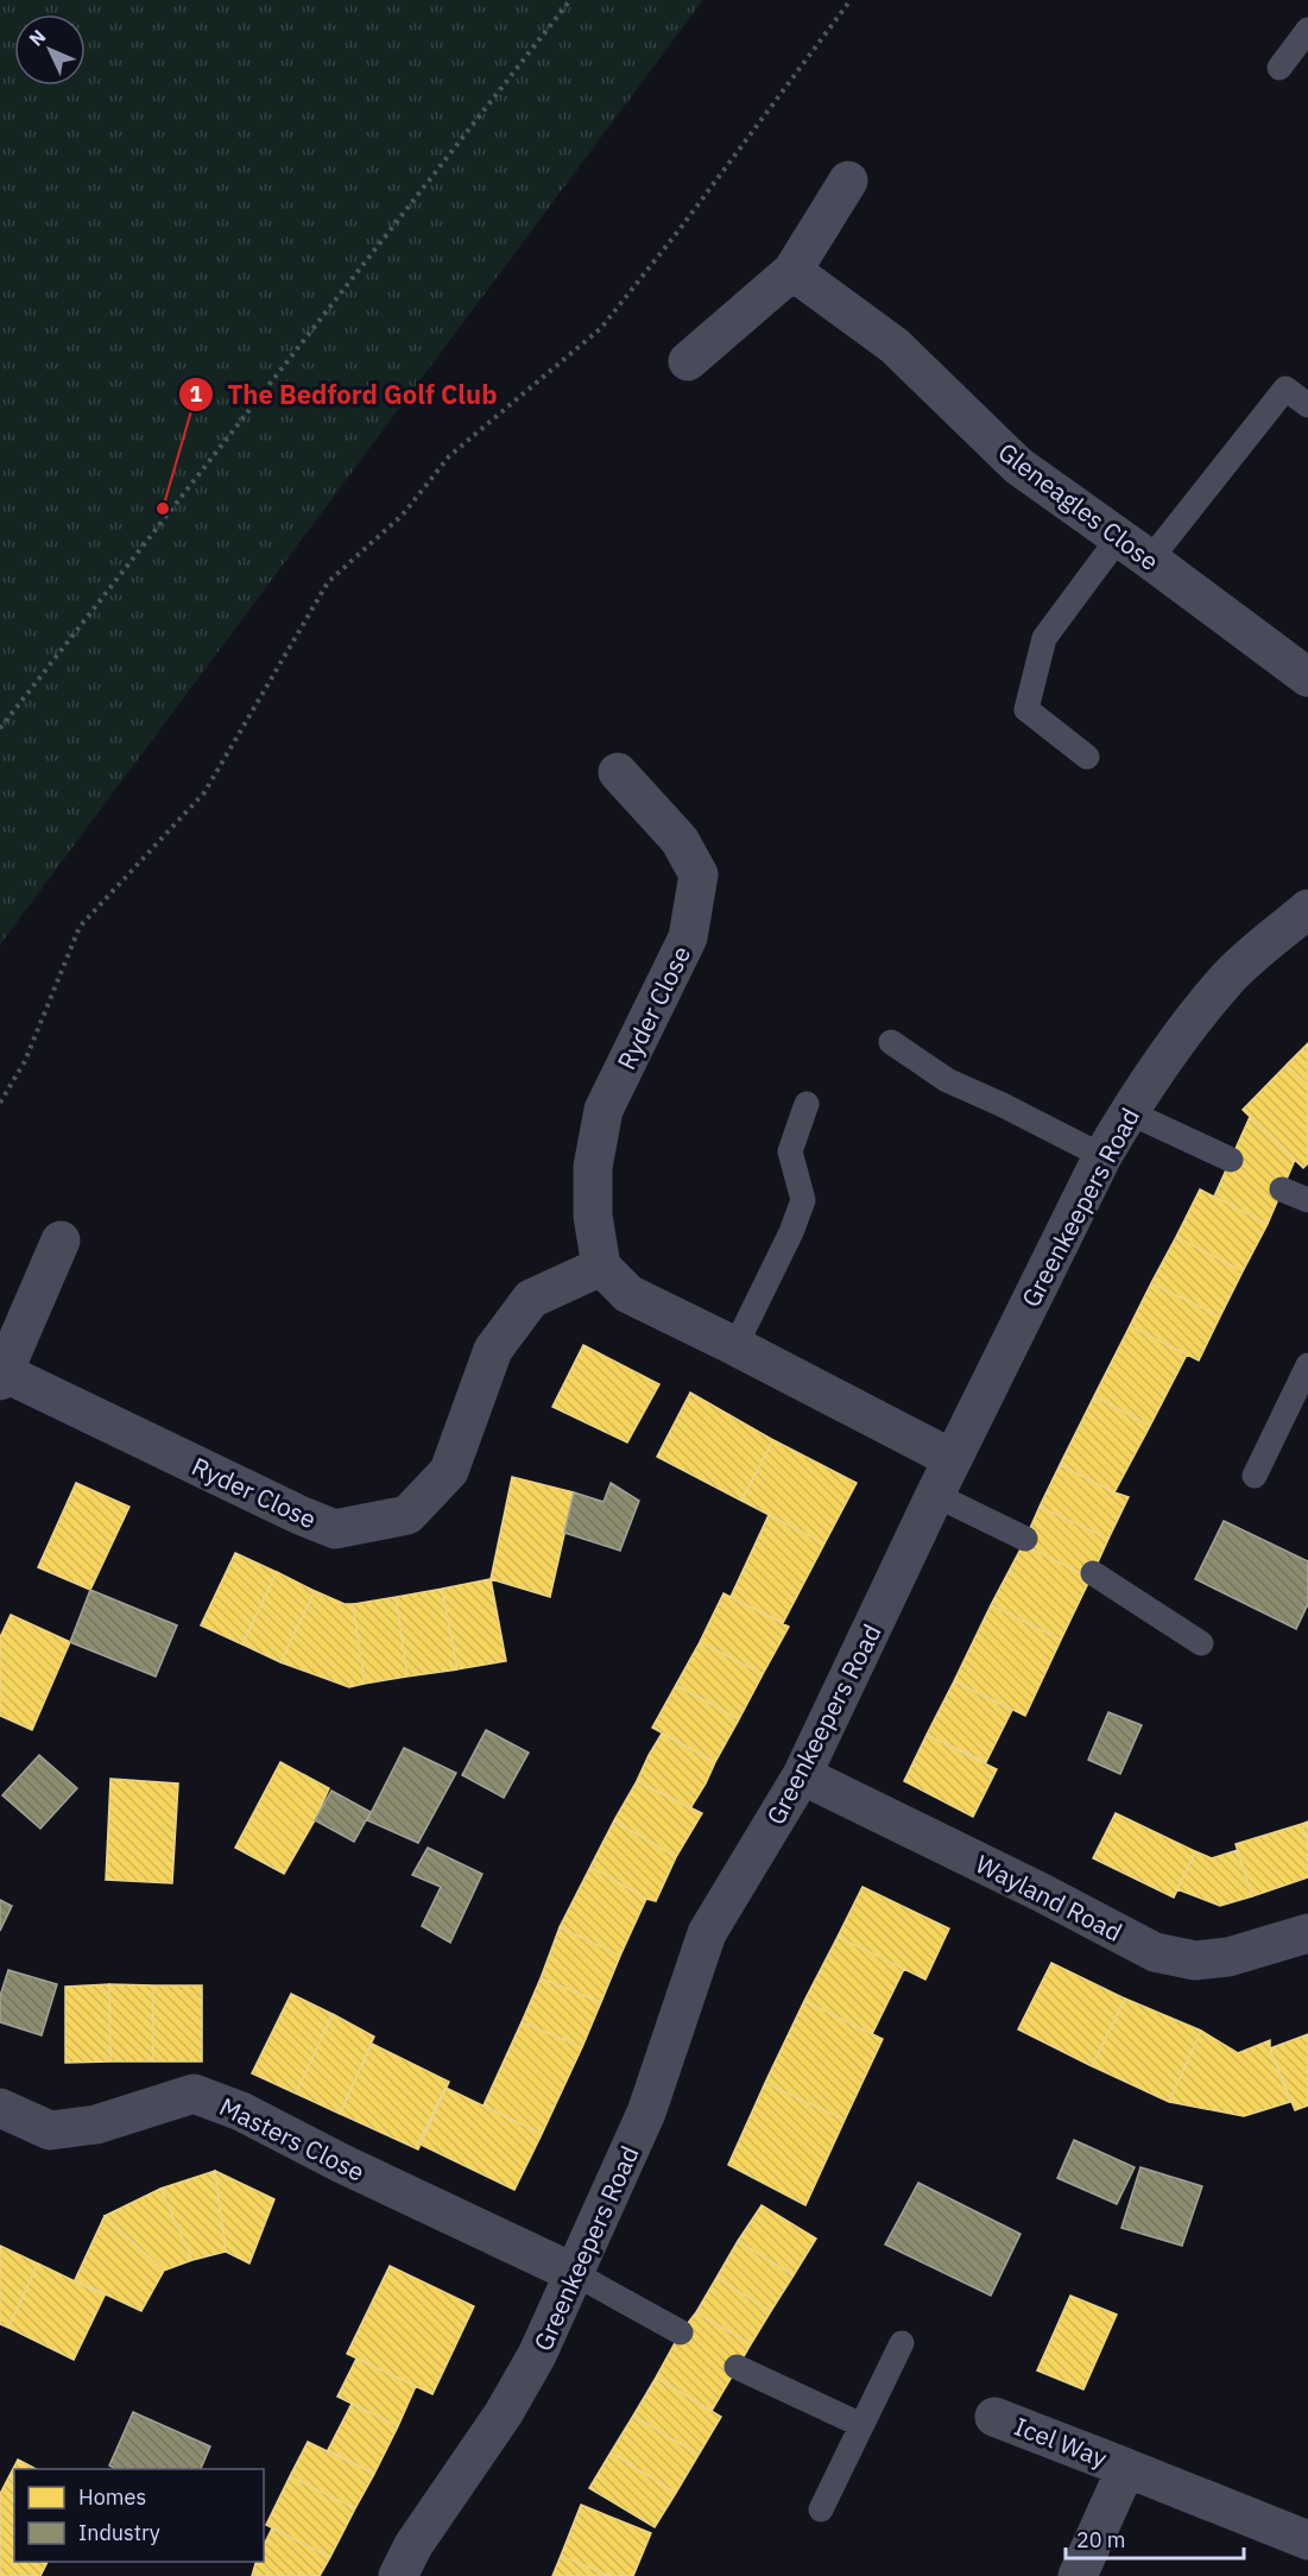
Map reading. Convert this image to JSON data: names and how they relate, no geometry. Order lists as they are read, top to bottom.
{
  "streets": {
    "street": [
      "Gleneagles Close",
      "Ryder Close",
      "Greenkeepers Road",
      "Wayland Road",
      "Masters Close",
      "Icel Way"
    ]
  },
  "crossings": [
    ["Greenkeepers Road", "Wayland Road"],
    ["Greenkeepers Road", "Masters Close"]
  ],
  "places": ["The Bedford Golf Club"],
  "legend": ["Homes", "Industry"],
  "scale_bar": "20 m",
  "north": "top left"
}
